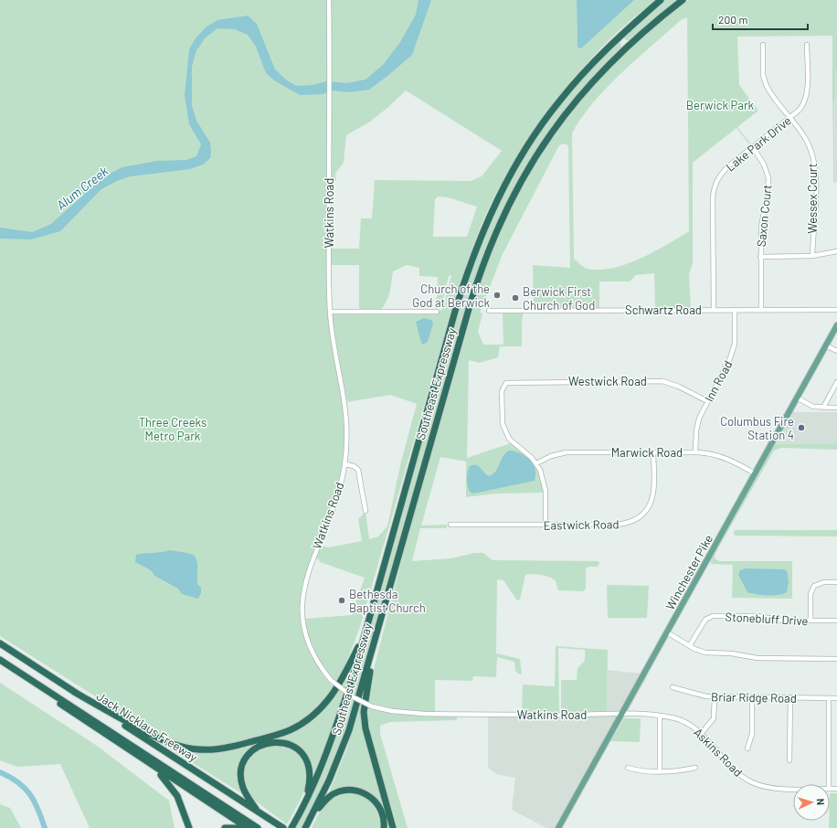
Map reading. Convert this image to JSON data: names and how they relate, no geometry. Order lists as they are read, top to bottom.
{
  "streets": {
    "highway": ["Southeast Expressway", "Jack Nicklaus Freeway"],
    "main road": ["Winchester Pike"],
    "street": [
      "Lake Park Drive",
      "Wessex Court",
      "Watkins Road",
      "Saxon Court",
      "Schwartz Road",
      "Westwick Road",
      "Inn Road",
      "Marwick Road",
      "Eastwick Road",
      "Stonebluff Drive",
      "Briar Ridge Road",
      "Askins Road"
    ]
  },
  "crossings": [
    ["Lake Park Drive", "Wessex Court"],
    ["Lake Park Drive", "Saxon Court"],
    ["Lake Park Drive", "Schwartz Road"],
    ["Watkins Road", "Winchester Pike"],
    ["Watkins Road", "Askins Road"],
    ["Saxon Court", "Schwartz Road"],
    ["Schwartz Road", "Inn Road"],
    ["Westwick Road", "Inn Road"],
    ["Westwick Road", "Marwick Road"],
    ["Inn Road", "Marwick Road"],
    ["Marwick Road", "Eastwick Road"],
    ["Marwick Road", "Winchester Pike"],
    ["Winchester Pike", "Askins Road"]
  ],
  "water": ["Alum Creek"],
  "parks": ["Berwick Park", "Three Creeks Metro Park"],
  "places": [
    "Church of the God at Berwick",
    "Berwick First Church of God",
    "Columbus Fire Station 4",
    "Bethesda Baptist Church"
  ],
  "scale_bar": "200 m",
  "north": "right"
}
